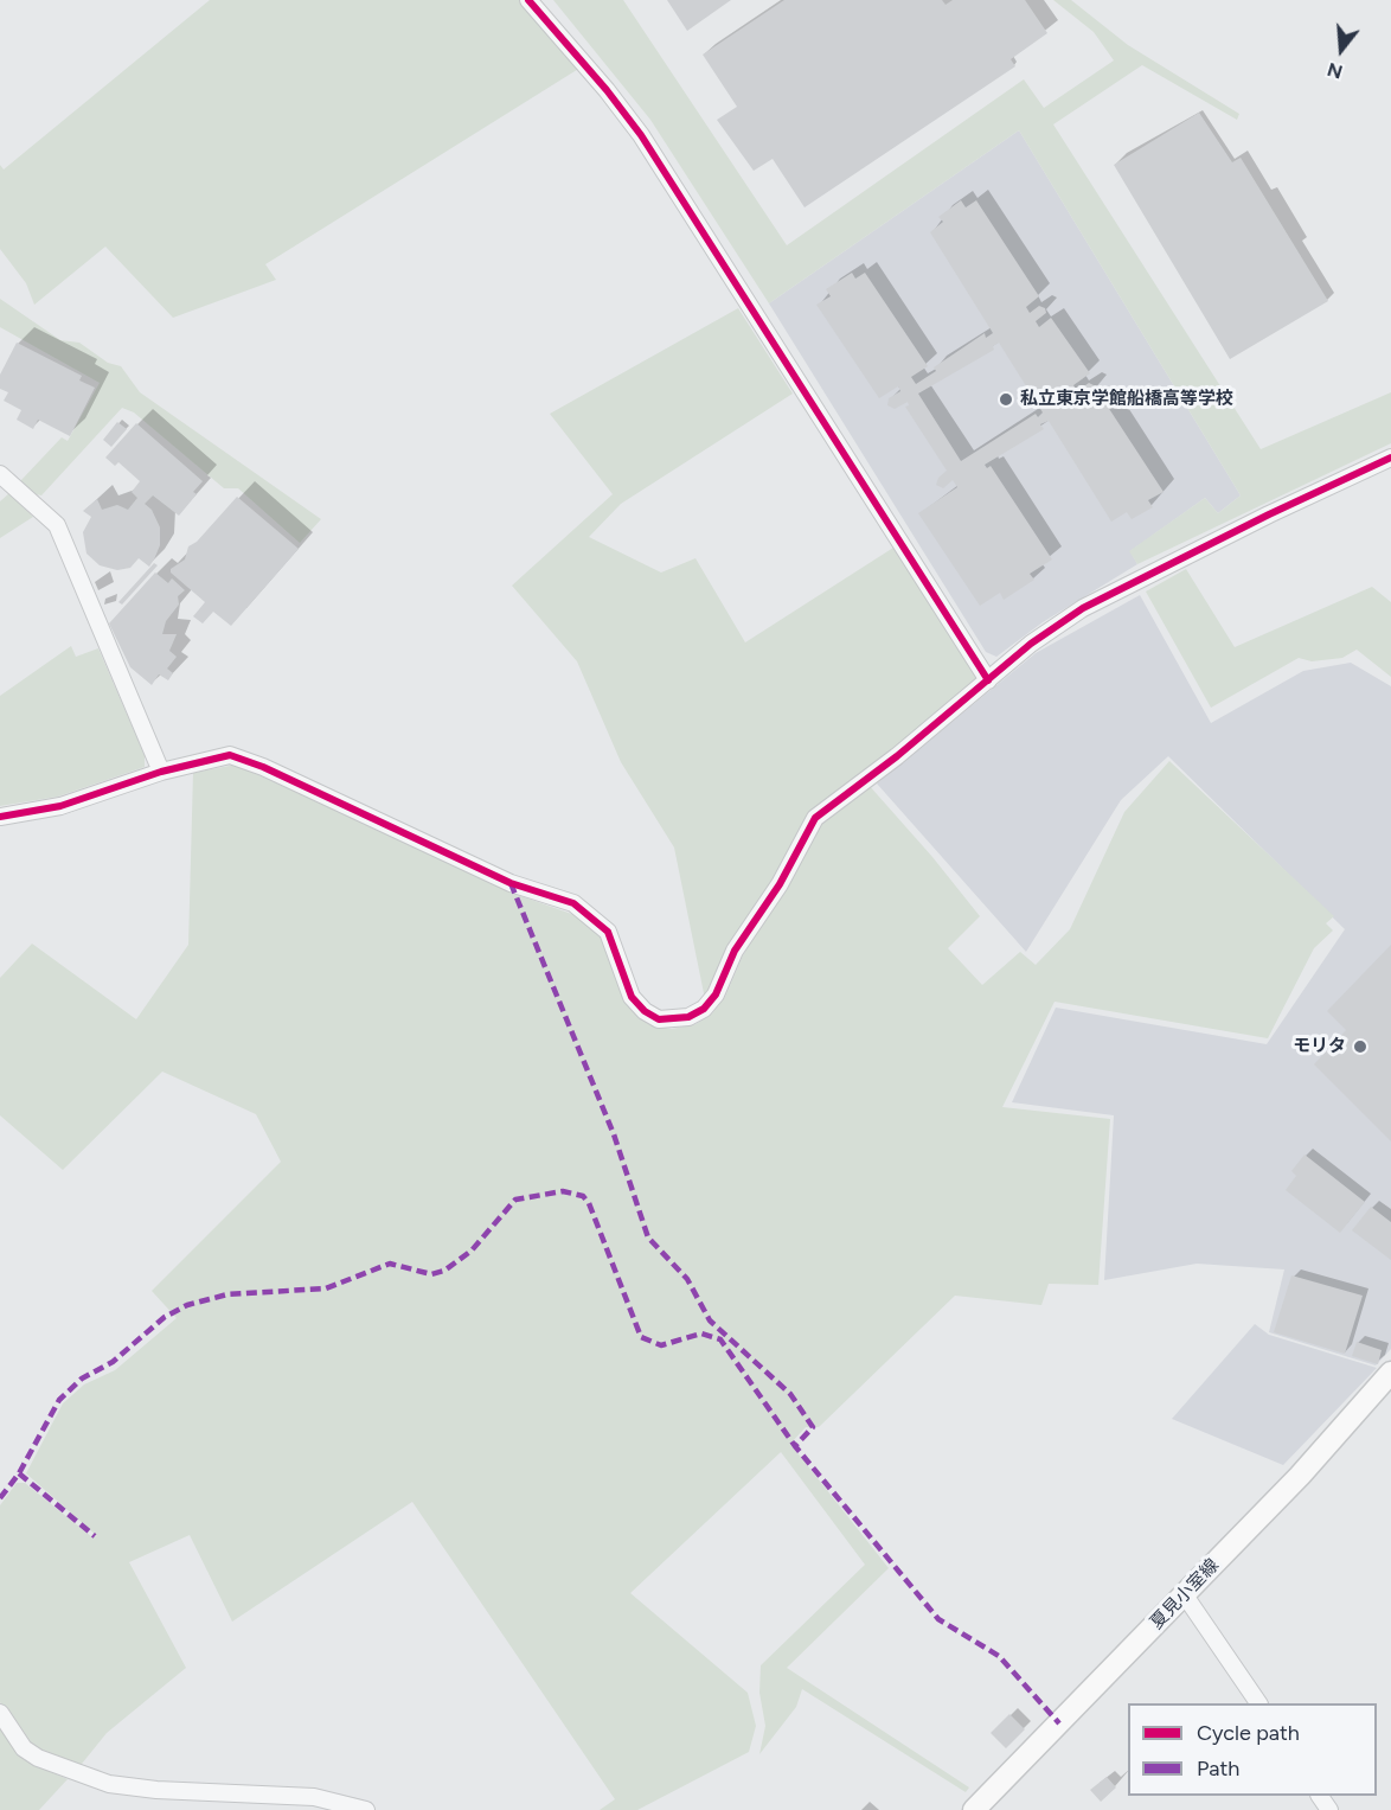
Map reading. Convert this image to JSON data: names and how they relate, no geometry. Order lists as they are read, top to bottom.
{
  "streets": {
    "main road": ["夏見小室線"]
  },
  "places": ["私立東京学館船橋高等学校", "モリタ"],
  "legend": ["Cycle path", "Path"],
  "north": "bottom"
}
